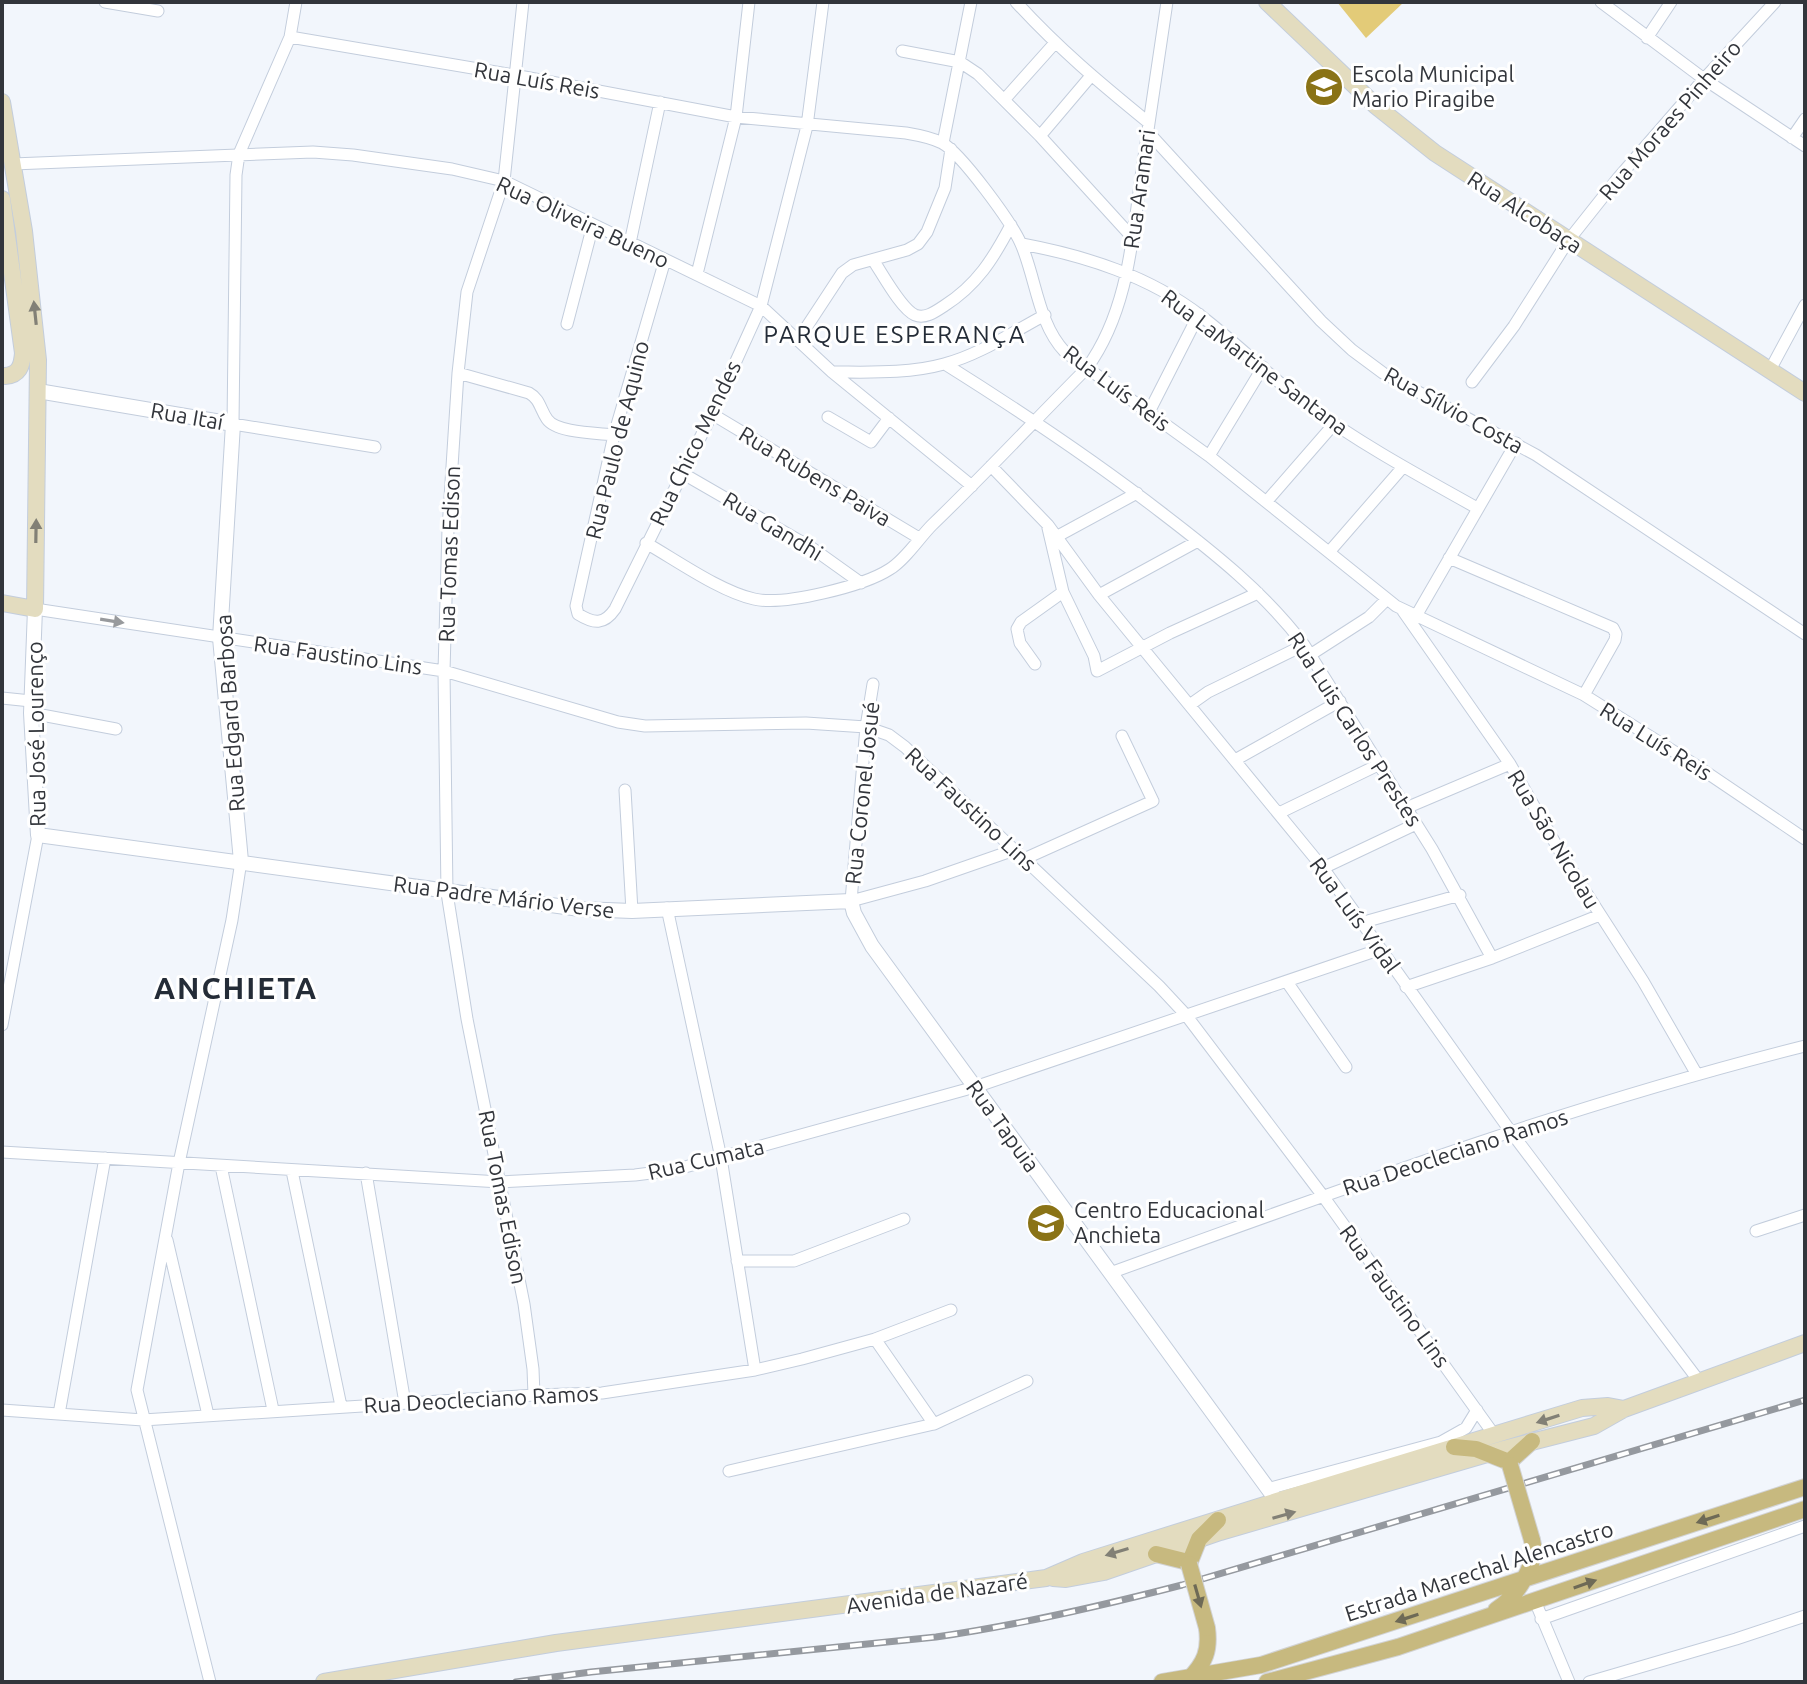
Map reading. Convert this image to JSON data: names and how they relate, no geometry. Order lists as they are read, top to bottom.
{
  "streets": {
    "main road": [
      "Rua Alcobaça",
      "Rua Itaí",
      "Rua Faustino Lins",
      "Rua José Lourenço",
      "Estrada Marechal Alencastro",
      "Avenida de Nazaré"
    ],
    "street": [
      "Rua Luís Reis",
      "Rua Moraes Pinheiro",
      "Rua Aramari",
      "Rua Oliveira Bueno",
      "Rua LaMartine Santana",
      "Rua Sílvio Costa",
      "Rua Paulo de Aquino",
      "Rua Chico Mendes",
      "Rua Rubens Paiva",
      "Rua Gandhi",
      "Rua Tomas Edison",
      "Rua Edgard Barbosa",
      "Rua Luis Carlos Prestes",
      "Rua Coronel Josué",
      "Rua São Nicolau",
      "Rua Padre Mário Verse",
      "Rua Luís Vidal",
      "Rua Tapuia",
      "Rua Deocleciano Ramos",
      "Rua Cumata"
    ]
  },
  "crossings": [
    ["Rua Luís Reis", "Rua Aramari"],
    ["Rua Luís Reis", "Rua LaMartine Santana"],
    ["Rua Luís Reis", "Rua Chico Mendes"],
    ["Rua Luís Reis", "Rua Tomas Edison"],
    ["Rua Luís Reis", "Rua Edgard Barbosa"],
    ["Rua Luís Reis", "Rua São Nicolau"],
    ["Rua Moraes Pinheiro", "Rua Alcobaça"],
    ["Rua Aramari", "Rua Oliveira Bueno"],
    ["Rua Aramari", "Rua LaMartine Santana"],
    ["Rua Aramari", "Rua Sílvio Costa"],
    ["Rua Aramari", "Rua Chico Mendes"],
    ["Rua Aramari", "Rua Rubens Paiva"],
    ["Rua Aramari", "Rua Gandhi"],
    ["Rua Aramari", "Rua Luis Carlos Prestes"],
    ["Rua Aramari", "Rua Luís Vidal"],
    ["Rua Oliveira Bueno", "Rua Paulo de Aquino"],
    ["Rua Oliveira Bueno", "Rua Chico Mendes"],
    ["Rua Oliveira Bueno", "Rua Tomas Edison"],
    ["Rua Oliveira Bueno", "Rua Edgard Barbosa"],
    ["Rua Oliveira Bueno", "Rua José Lourenço"],
    ["Rua Itaí", "Rua Edgard Barbosa"],
    ["Rua Itaí", "Rua José Lourenço"],
    ["Rua Paulo de Aquino", "Rua Chico Mendes"],
    ["Rua Chico Mendes", "Rua Rubens Paiva"],
    ["Rua Chico Mendes", "Rua Gandhi"],
    ["Rua Tomas Edison", "Rua Faustino Lins"],
    ["Rua Tomas Edison", "Rua Padre Mário Verse"],
    ["Rua Tomas Edison", "Rua Deocleciano Ramos"],
    ["Rua Tomas Edison", "Rua Cumata"],
    ["Rua Faustino Lins", "Rua Edgard Barbosa"],
    ["Rua Faustino Lins", "Rua José Lourenço"],
    ["Rua Faustino Lins", "Rua Coronel Josué"],
    ["Rua Faustino Lins", "Rua Padre Mário Verse"],
    ["Rua Faustino Lins", "Rua Deocleciano Ramos"],
    ["Rua Faustino Lins", "Rua Cumata"],
    ["Rua Faustino Lins", "Avenida de Nazaré"],
    ["Rua Edgard Barbosa", "Rua Padre Mário Verse"],
    ["Rua Edgard Barbosa", "Rua Deocleciano Ramos"],
    ["Rua Edgard Barbosa", "Rua Cumata"],
    ["Rua José Lourenço", "Rua Padre Mário Verse"],
    ["Rua Coronel Josué", "Rua Padre Mário Verse"],
    ["Rua Coronel Josué", "Rua Tapuia"],
    ["Rua São Nicolau", "Rua Deocleciano Ramos"],
    ["Rua Padre Mário Verse", "Rua Tapuia"],
    ["Rua Luís Vidal", "Rua Deocleciano Ramos"],
    ["Rua Luís Vidal", "Rua Cumata"],
    ["Rua Luís Vidal", "Avenida de Nazaré"],
    ["Rua Tapuia", "Rua Deocleciano Ramos"],
    ["Rua Tapuia", "Rua Cumata"],
    ["Rua Tapuia", "Avenida de Nazaré"]
  ],
  "districts": ["PARQUE ESPERANÇA", "ANCHIETA"],
  "places": {
    "school or university": ["Escola Municipal Mario Piragibe", "Centro Educacional Anchieta"]
  }
}
